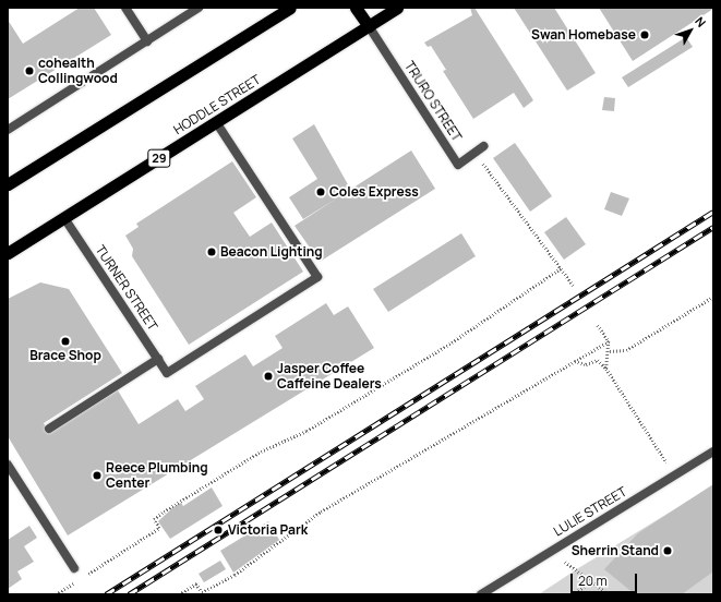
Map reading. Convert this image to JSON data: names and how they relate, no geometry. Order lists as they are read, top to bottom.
{
  "streets": {
    "highway": ["HODDLE STREET", "29"],
    "street": ["TRURO STREET", "TURNER STREET", "LULIE STREET"]
  },
  "crossings": [
    ["TRURO STREET", "HODDLE STREET"],
    ["HODDLE STREET", "TURNER STREET"]
  ],
  "places": [
    "Swan Homebase",
    "cohealth Collingwood",
    "Coles Express",
    "Beacon Lighting",
    "Brace Shop",
    "Jasper Coffee Caffeine Dealers",
    "Reece Plumbing Center",
    "Victoria Park",
    "Sherrin Stand"
  ],
  "scale_bar": "20 m",
  "north": "top right"
}
